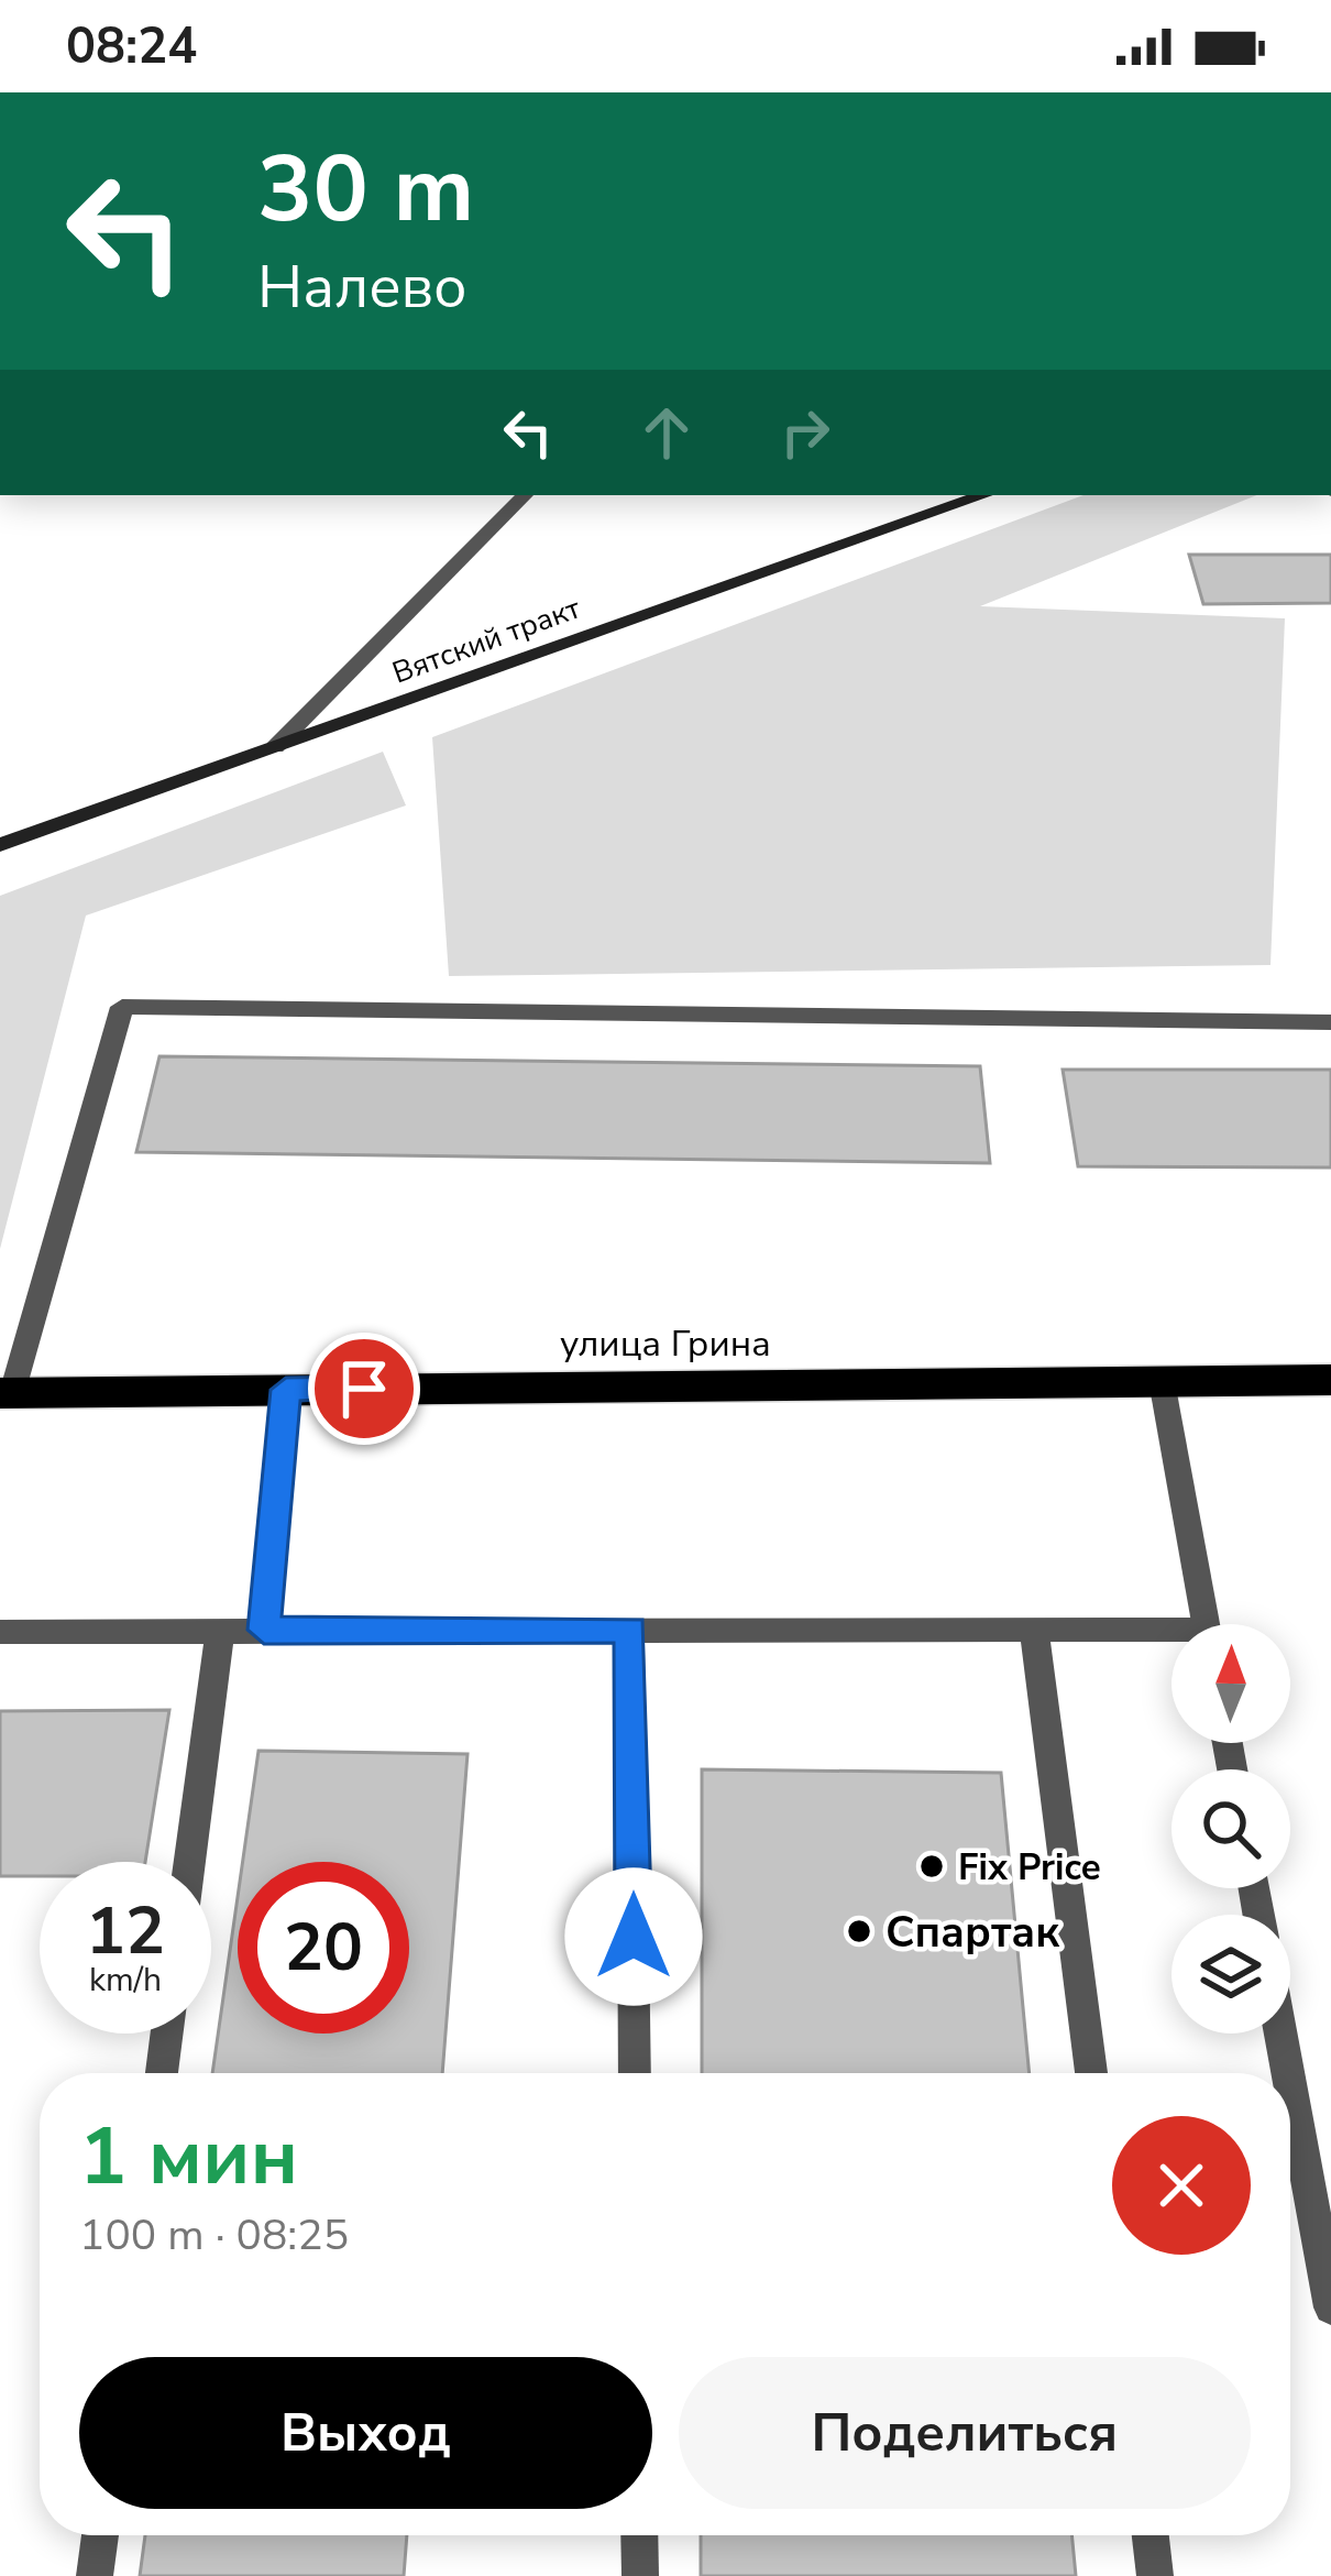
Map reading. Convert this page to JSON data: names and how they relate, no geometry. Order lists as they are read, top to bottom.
{
  "streets": {
    "highway": ["улица Грина"],
    "main road": ["Вятский тракт"]
  },
  "places": ["Fix Price", "Спартак"],
  "north": "top",
  "page": {
    "status": "08:24",
    "turn": ["30 m", "Налево"],
    "speed": "12 km/h",
    "limit": "20",
    "heading": ["1 мин", "100 m · 08:25"],
    "buttons": ["Выход", "Поделиться"]
  }
}
